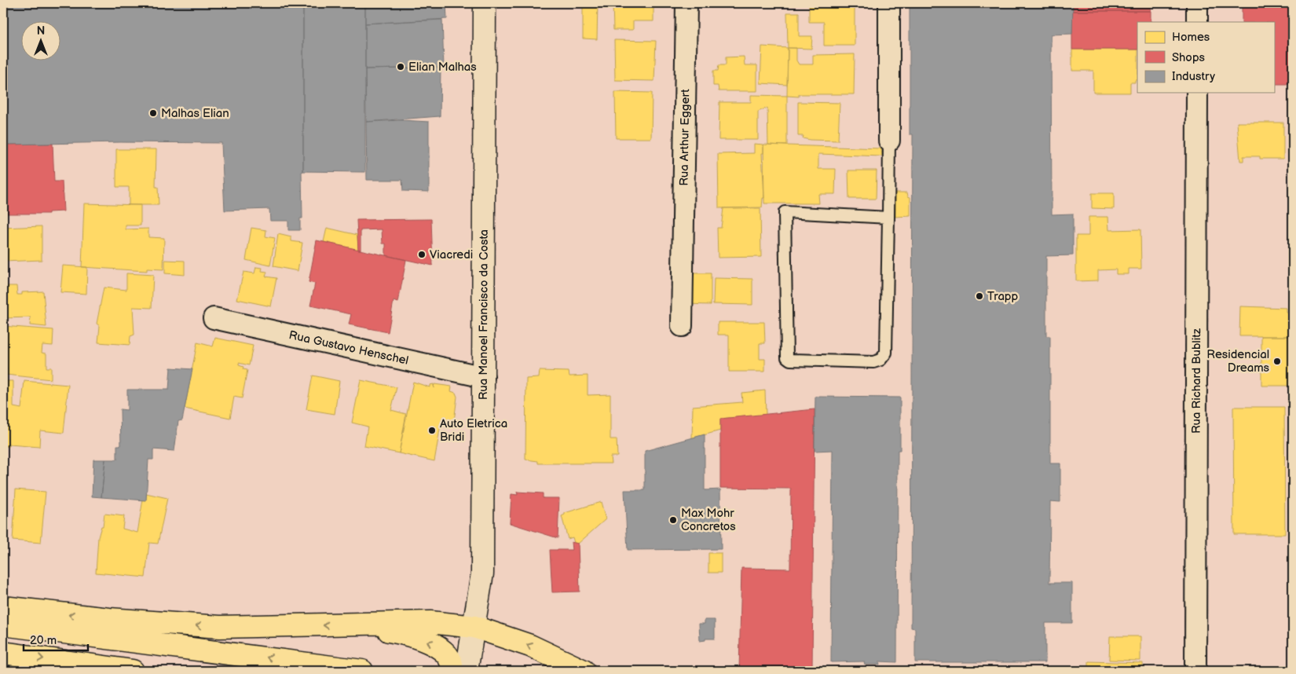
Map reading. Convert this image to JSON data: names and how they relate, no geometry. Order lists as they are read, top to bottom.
{
  "streets": {
    "main road": ["Rua Manoel Francisco da Costa"],
    "street": ["Rua Arthur Eggert", "Rua Gustavo Henschel", "Rua Richard Bublitz"]
  },
  "crossings": [
    ["Rua Manoel Francisco da Costa", "Rua Gustavo Henschel"]
  ],
  "places": [
    "Elian Malhas",
    "Malhas Elian",
    "Viacredi",
    "Trapp",
    "Residencial Dreams",
    "Auto Eletrica Bridi",
    "Max Mohr Concretos"
  ],
  "legend": ["Homes", "Shops", "Industry"],
  "scale_bar": "20 m",
  "north": "top"
}
